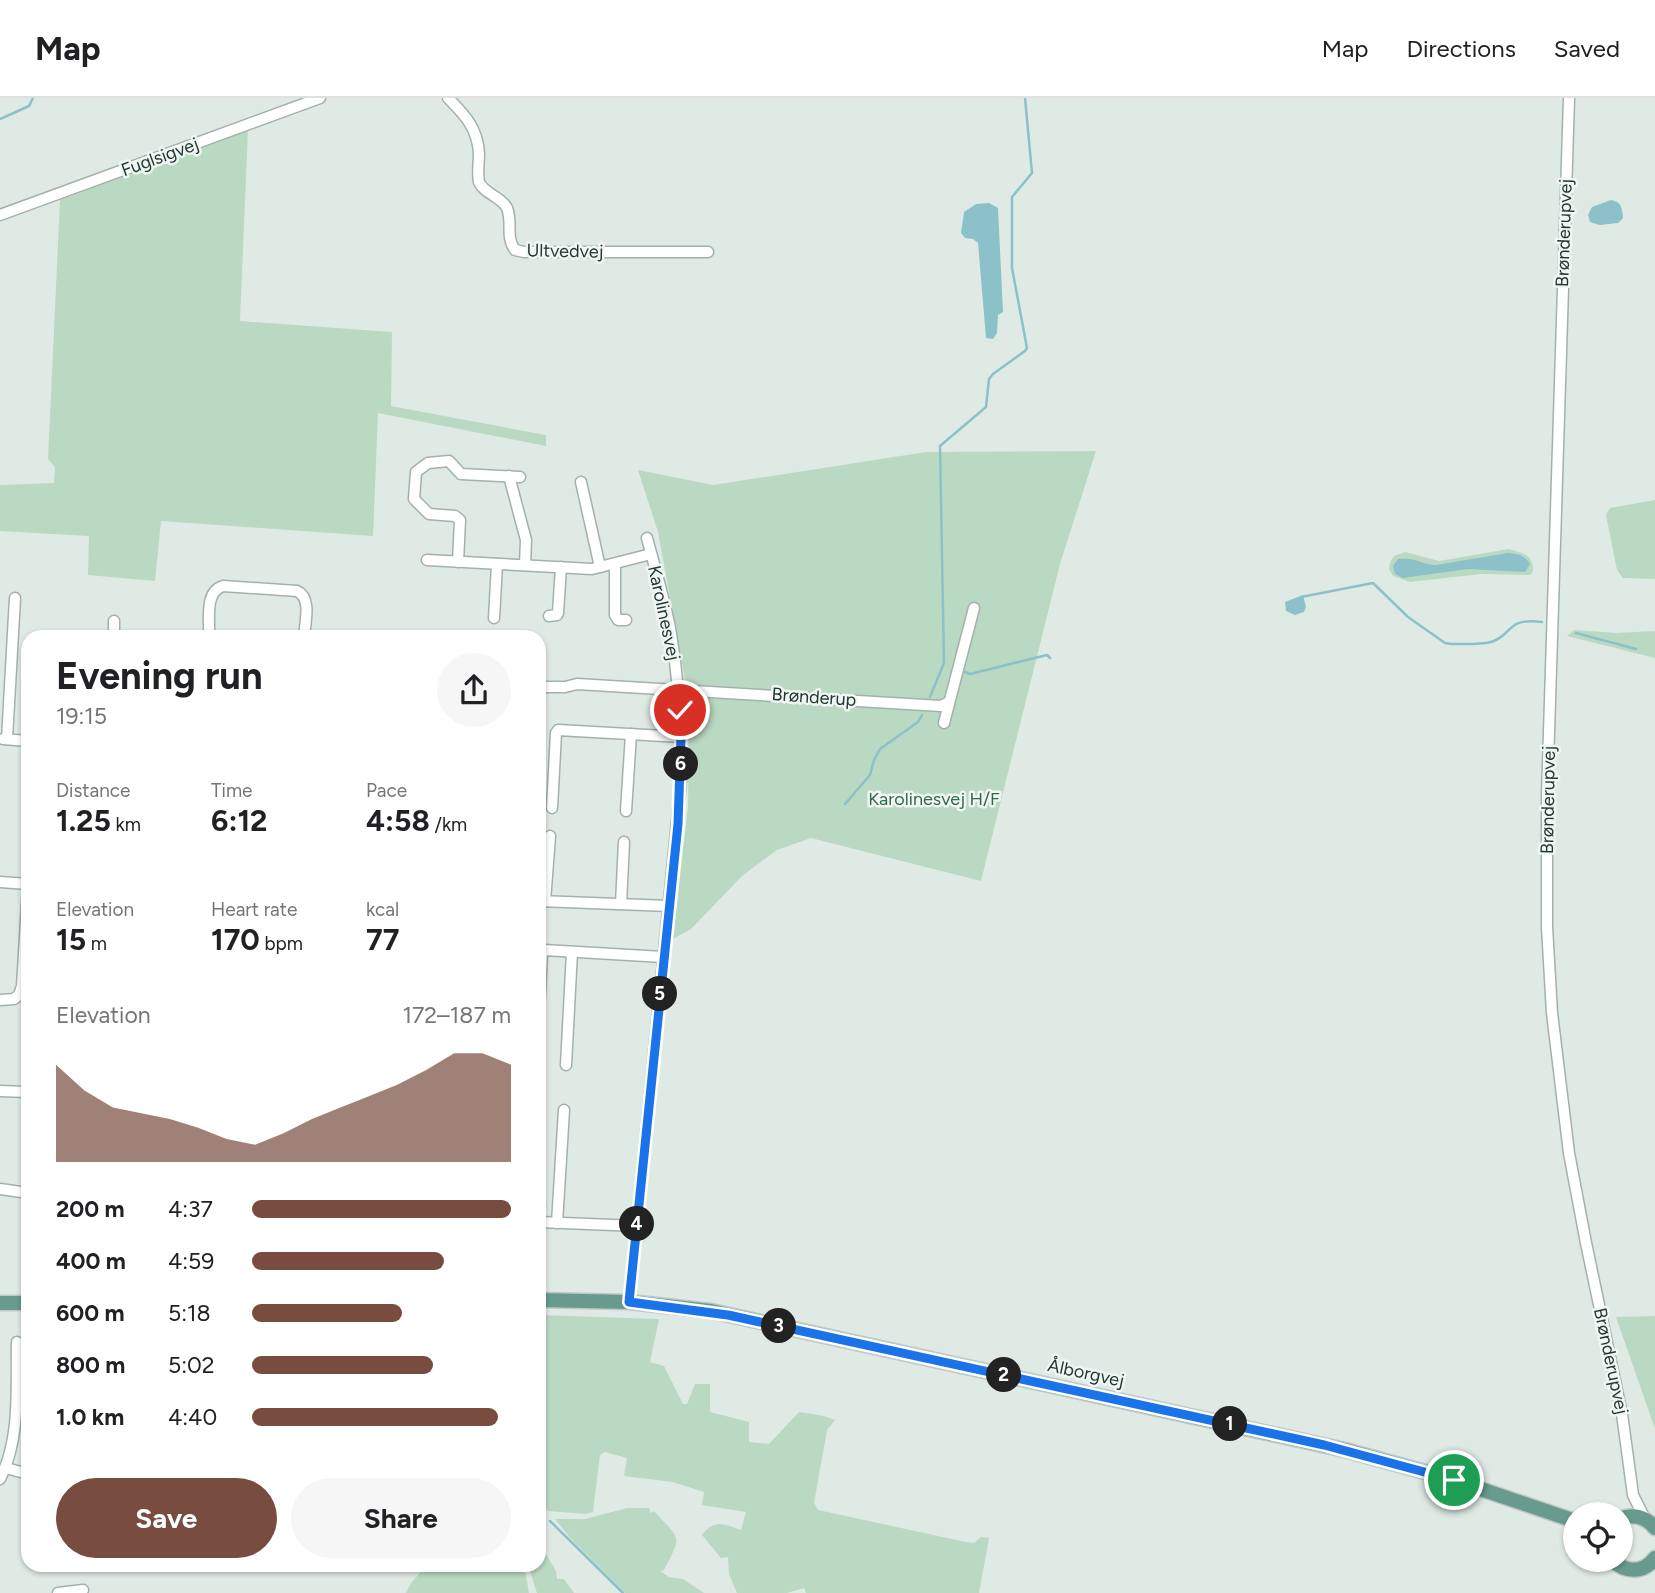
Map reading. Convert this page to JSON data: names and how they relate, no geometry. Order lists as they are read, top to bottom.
{
  "streets": {
    "main road": ["Ålborgvej"],
    "street": [
      "Fuglsigvej",
      "Brønderupvej",
      "Ultvedvej",
      "Karolinesvej",
      "Brønderup"
    ]
  },
  "crossings": [
    ["Karolinesvej", "Brønderup"],
    ["Karolinesvej", "Ålborgvej"]
  ],
  "parks": ["Karolinesvej H/F"],
  "page": {
    "header": "Map",
    "nav": ["Map", "Directions", "Saved"],
    "heading": ["Evening run", "19:15"],
    "pins": [
      "6",
      "5",
      "4",
      "3",
      "2",
      "1"
    ],
    "stats": [
      ["Distance", "1.25 km"],
      ["Time", "6:12"],
      ["Pace", "4:58 /km"],
      ["Elevation", "15 m"],
      ["Heart rate", "170 bpm"],
      ["kcal", "77"]
    ],
    "chart": ["Elevation", "172–187 m"],
    "list": [
      {
        "name": "200 m",
        "note": "4:37"
      },
      {
        "name": "400 m",
        "note": "4:59"
      },
      {
        "name": "600 m",
        "note": "5:18"
      },
      {
        "name": "800 m",
        "note": "5:02"
      },
      {
        "name": "1.0 km",
        "note": "4:40"
      }
    ],
    "buttons": ["Save", "Share"]
  }
}
